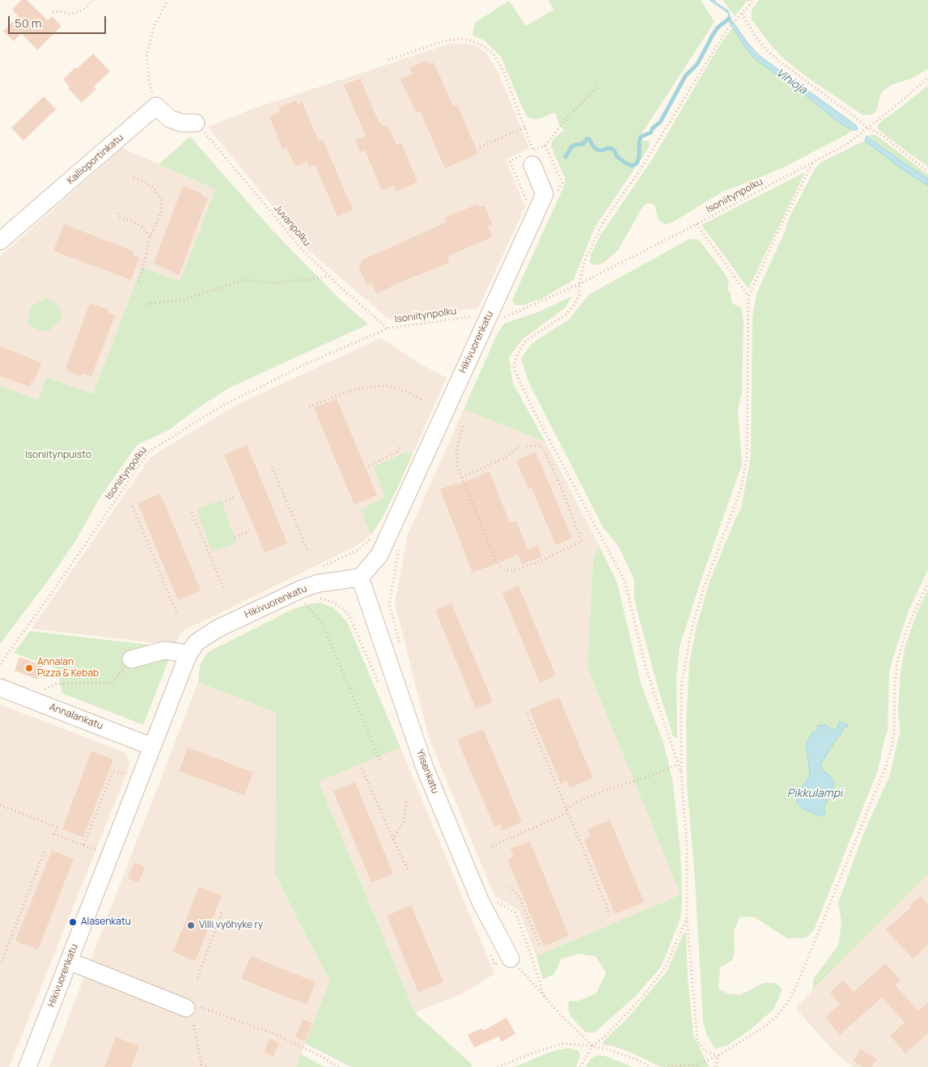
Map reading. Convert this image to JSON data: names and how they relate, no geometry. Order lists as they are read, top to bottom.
{
  "streets": {
    "street": [
      "Kallioportinkatu",
      "Hikivuorenkatu",
      "Annalankatu",
      "Ylisenkatu"
    ],
    "path": ["Isoniitynpolku", "Juvanpolku"]
  },
  "crossings": [
    ["Isoniitynpolku", "Juvanpolku"],
    ["Isoniitynpolku", "Hikivuorenkatu"],
    ["Hikivuorenkatu", "Annalankatu"],
    ["Hikivuorenkatu", "Ylisenkatu"]
  ],
  "water": ["Vihioja", "Pikkulampi"],
  "parks": ["Isoniitynpuisto"],
  "places": ["Annalan Pizza & Kebab", "Alasenkatu", "Villi vyöhyke ry"],
  "scale_bar": "50 m"
}
